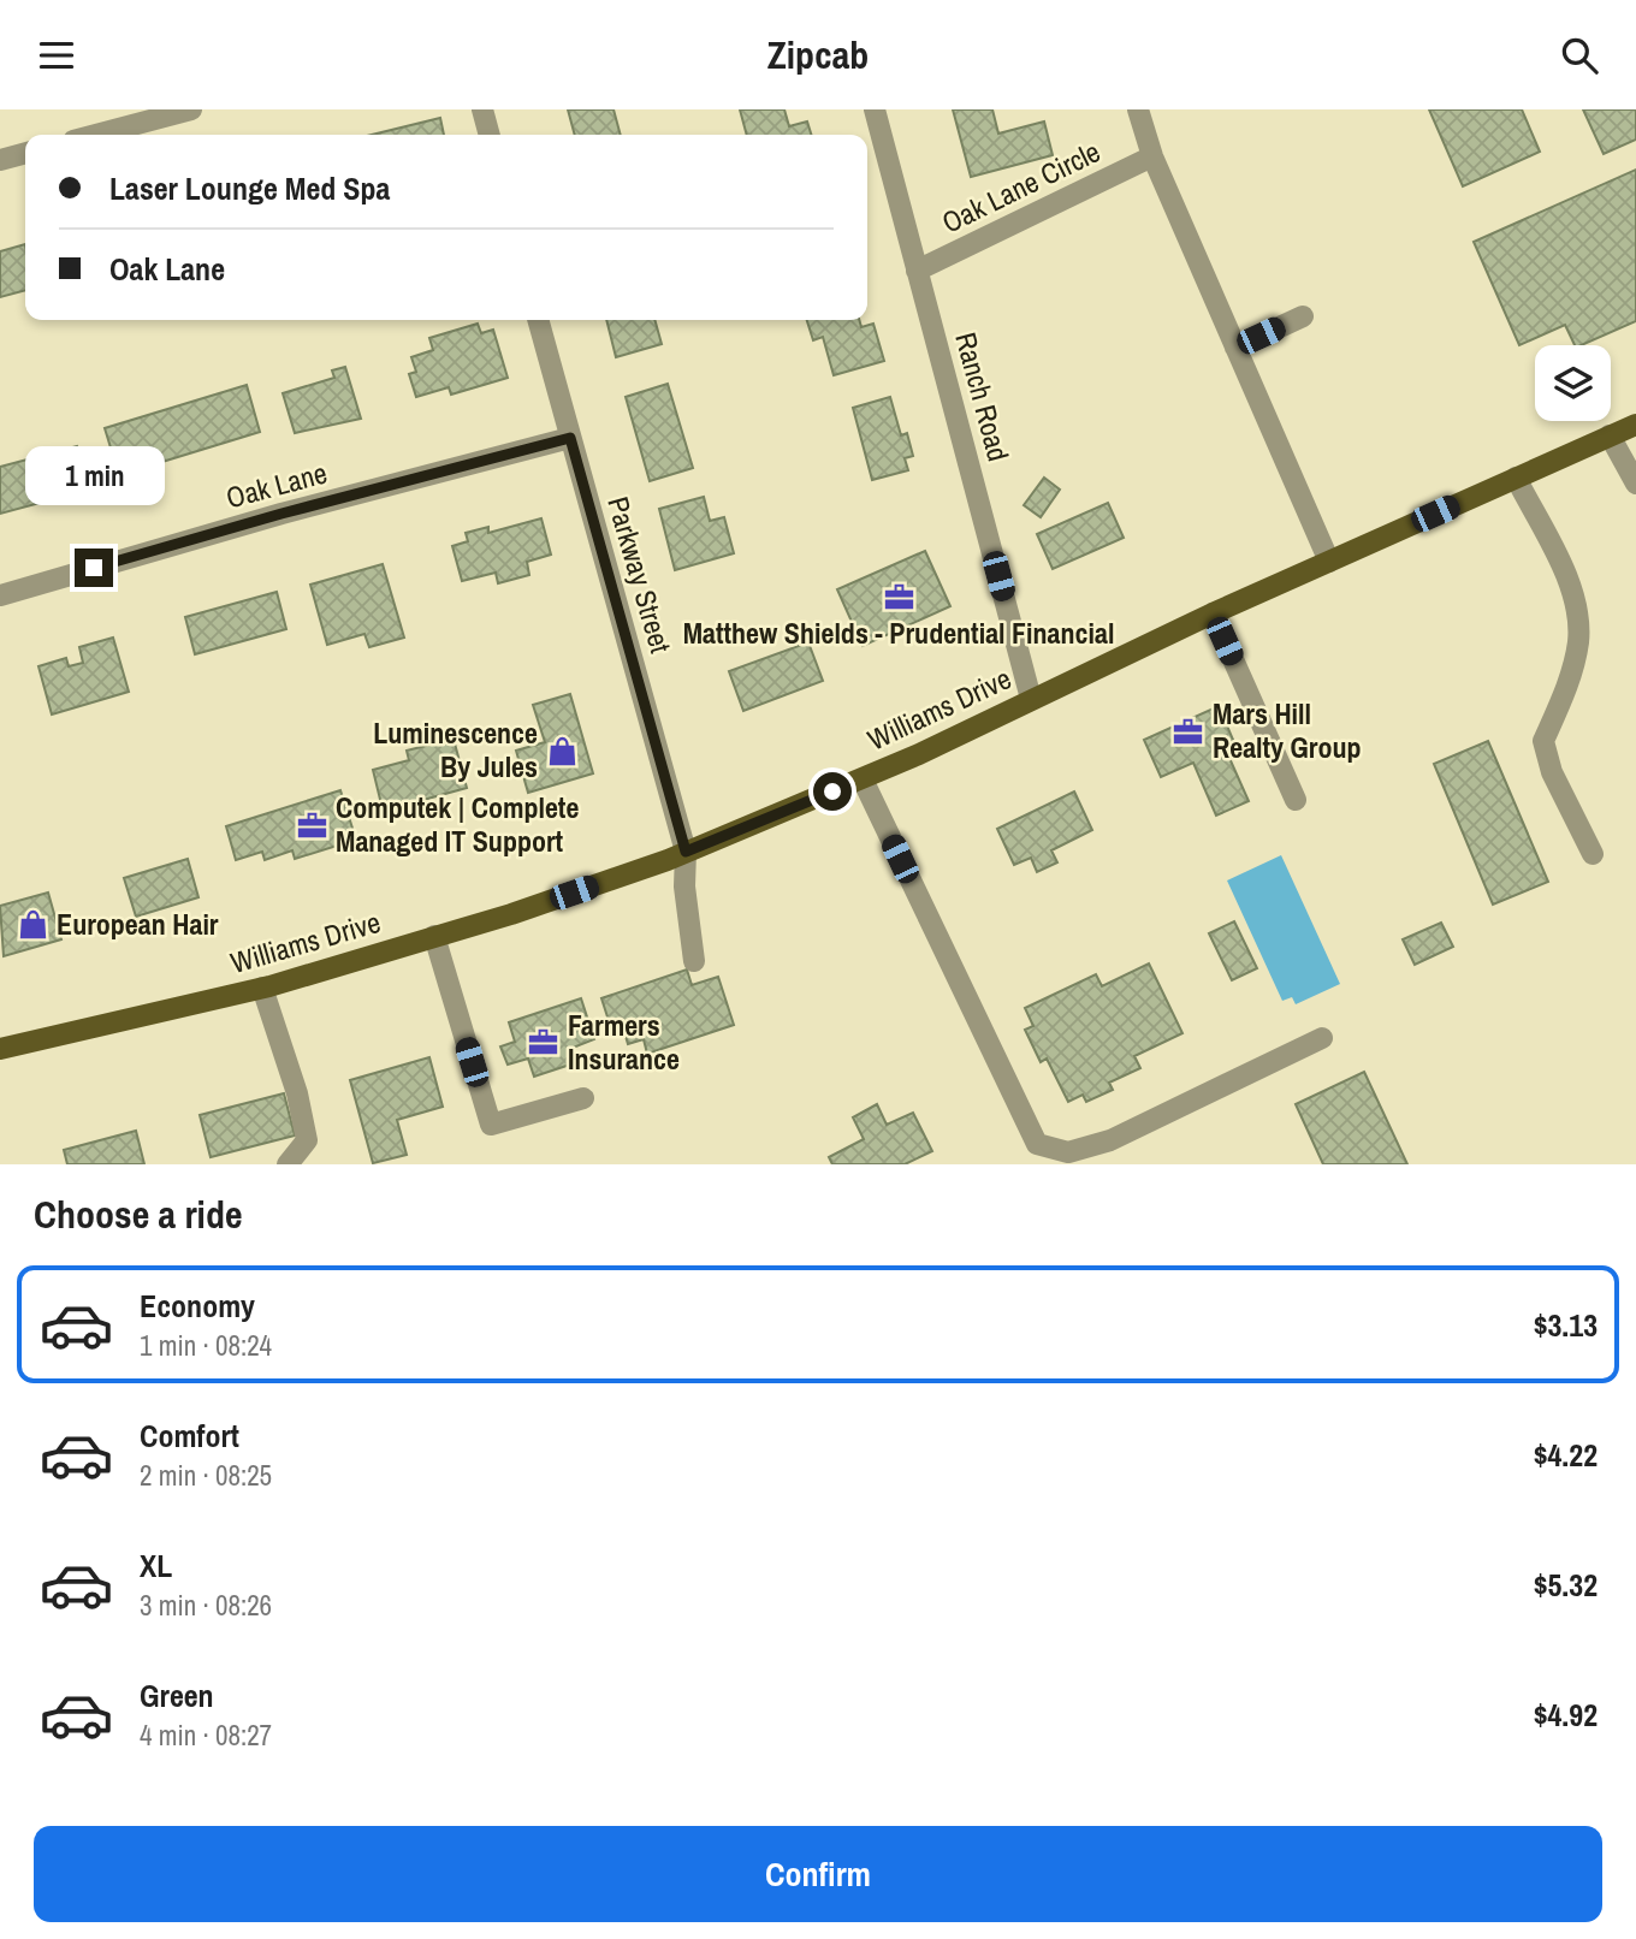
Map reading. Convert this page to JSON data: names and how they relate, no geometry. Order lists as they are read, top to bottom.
{
  "streets": {
    "main road": ["Williams Drive"],
    "street": [
      "Oak Lane Circle",
      "Ranch Road",
      "Oak Lane",
      "Parkway Street"
    ]
  },
  "crossings": [
    ["Oak Lane Circle", "Ranch Road"],
    ["Ranch Road", "Williams Drive"],
    ["Oak Lane", "Parkway Street"],
    ["Parkway Street", "Williams Drive"]
  ],
  "places": {
    "office": [
      "Matthew Shields - Prudential Financial",
      "Mars Hill Realty Group",
      "Computek | Complete Managed IT Support",
      "Farmers Insurance"
    ],
    "shop": ["Luminescence By Jules", "European Hair"]
  },
  "page": {
    "header": "Zipcab",
    "banner": ["Laser Lounge Med Spa", "Oak Lane"],
    "bubble": "1 min",
    "heading": "Choose a ride",
    "list": [
      {
        "name": "Economy",
        "note": "1 min · 08:24",
        "value": "$3.13"
      },
      {
        "name": "Comfort",
        "note": "2 min · 08:25",
        "value": "$4.22"
      },
      {
        "name": "XL",
        "note": "3 min · 08:26",
        "value": "$5.32"
      },
      {
        "name": "Green",
        "note": "4 min · 08:27",
        "value": "$4.92"
      }
    ],
    "buttons": "Confirm"
  }
}
